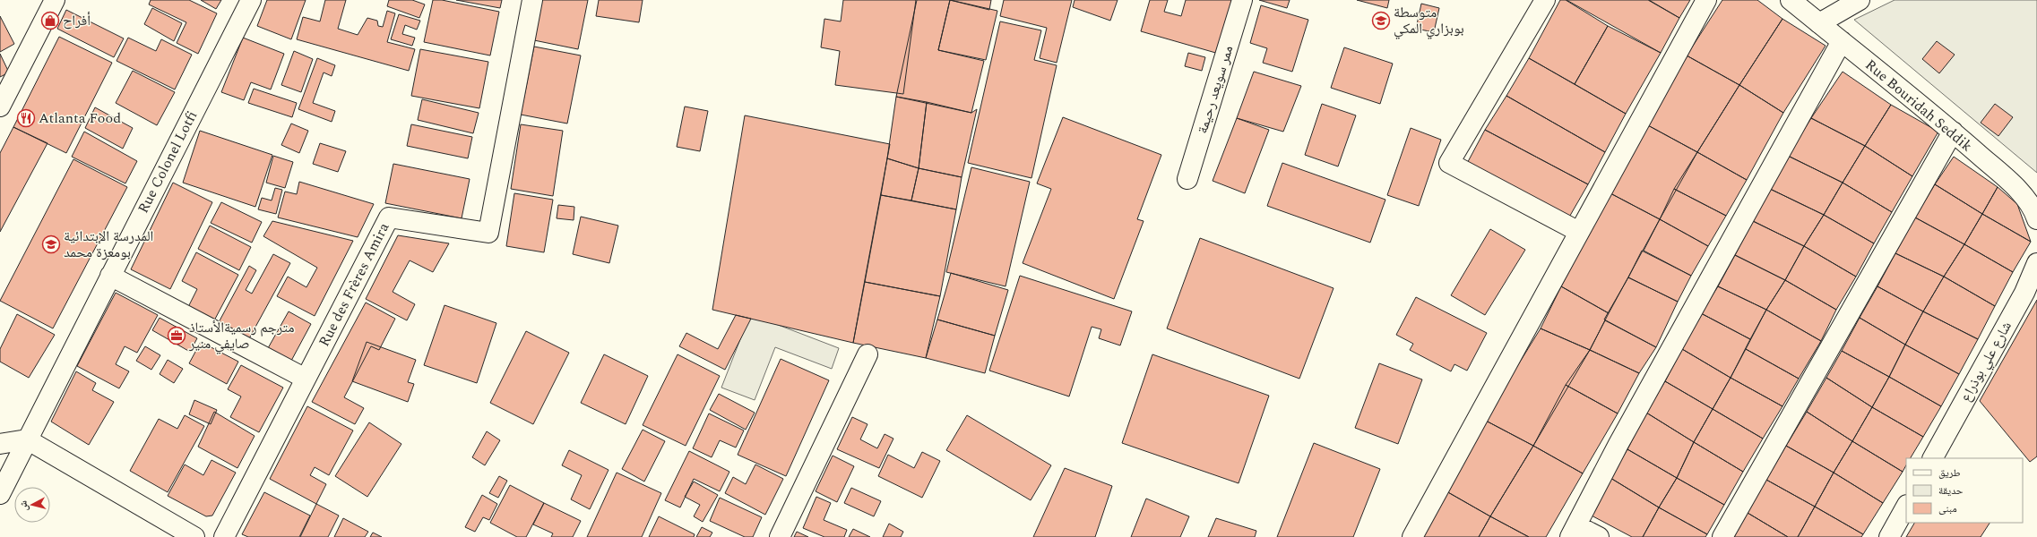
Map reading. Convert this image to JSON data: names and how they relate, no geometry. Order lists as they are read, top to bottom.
{
  "streets": {
    "street": [
      "ممر سويعد رحيمة",
      "Rue Bouridah Seddik",
      "Rue Colonel Lotfi",
      "Rue des Frères Amira",
      "شارع علي بوذراع"
    ]
  },
  "places": {
    "shop": ["أفراح"],
    "school or university": ["متوسطة بوبزاري المكي", "المدرسة الإبتدائية بومعزة محمد"],
    "restaurant": ["Atlanta Food"],
    "office": ["مترجم رسميةالأستاذ صايفي منير"]
  },
  "legend": ["طريق", "حديقة", "مبنى"],
  "north": "left"
}
